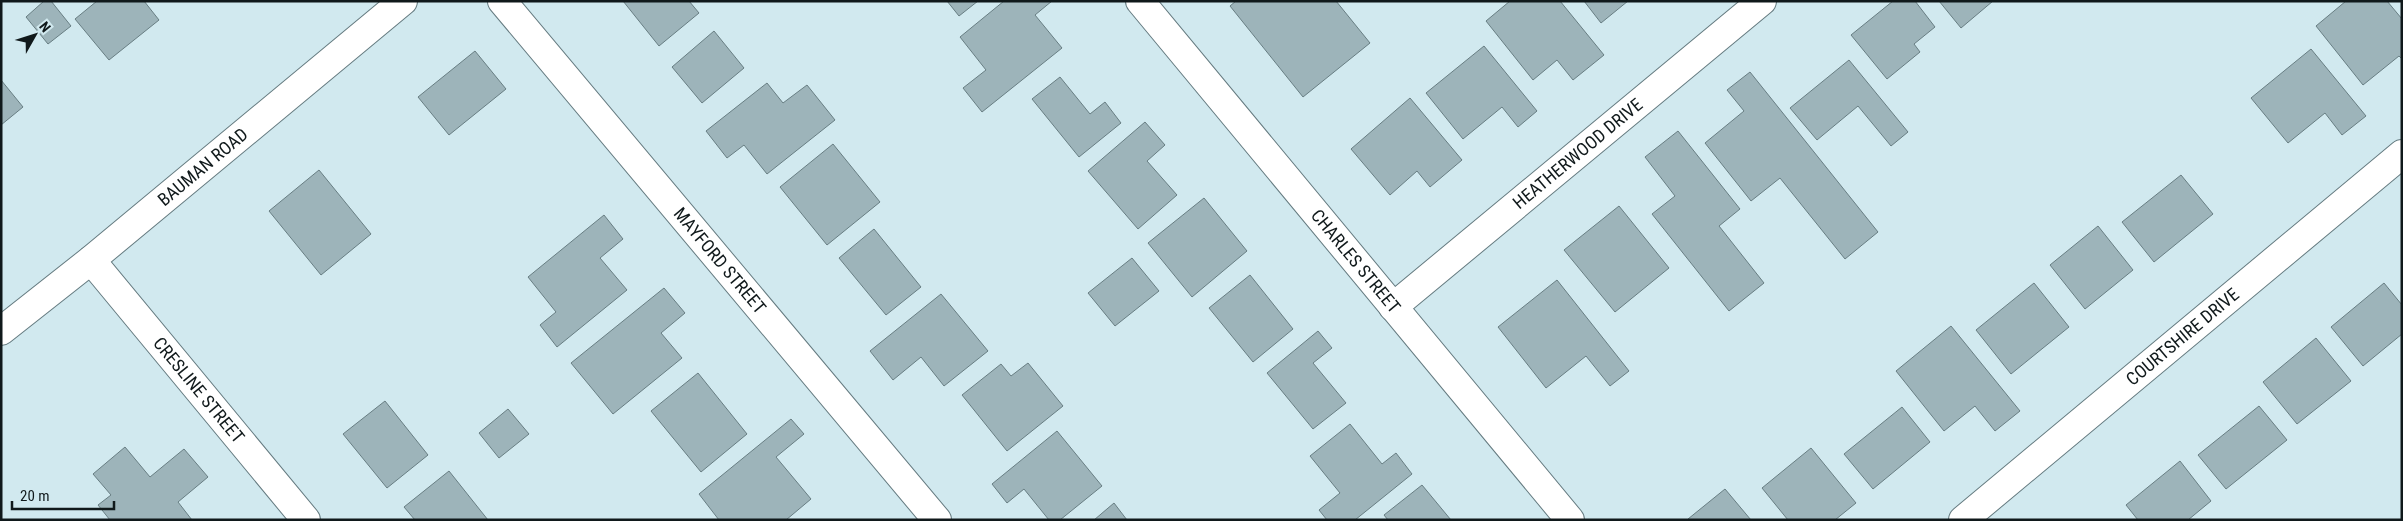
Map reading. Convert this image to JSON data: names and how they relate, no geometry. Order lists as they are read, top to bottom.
{
  "streets": {
    "street": [
      "HEATHERWOOD DRIVE",
      "BAUMAN ROAD",
      "MAYFORD STREET",
      "CHARLES STREET",
      "COURTSHIRE DRIVE",
      "CRESLINE STREET"
    ]
  },
  "crossings": [
    ["HEATHERWOOD DRIVE", "CHARLES STREET"],
    ["BAUMAN ROAD", "CRESLINE STREET"]
  ],
  "scale_bar": "20 m",
  "north": "top right"
}
